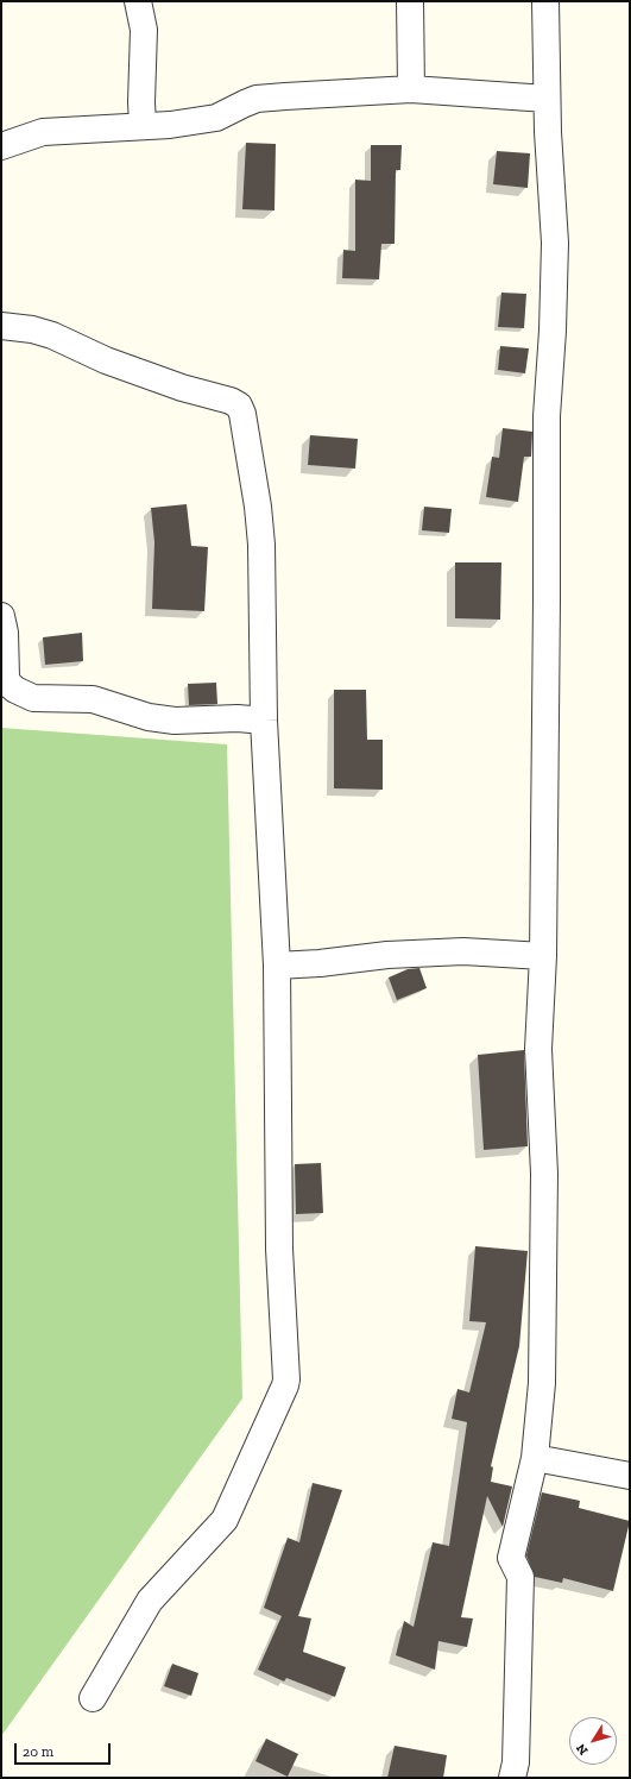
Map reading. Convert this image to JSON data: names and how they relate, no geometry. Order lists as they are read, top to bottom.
{
  "scale_bar": "20 m",
  "north": "bottom left"
}
